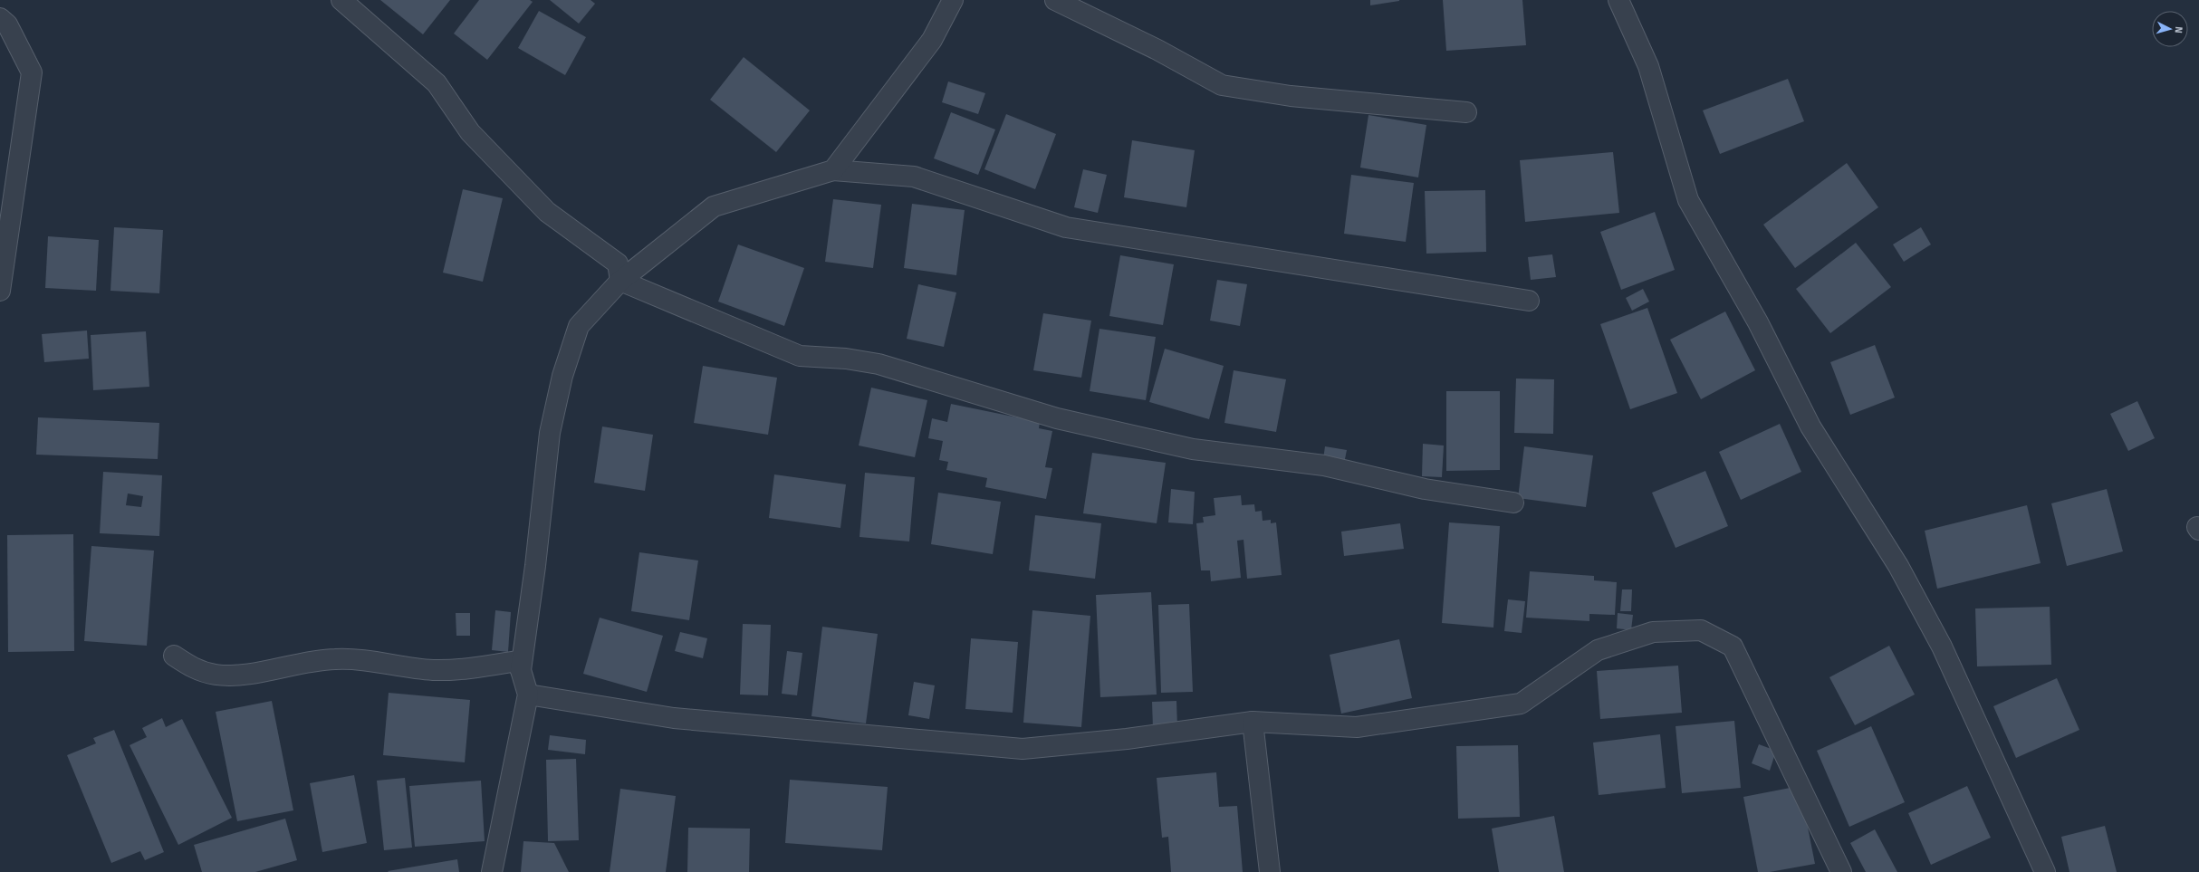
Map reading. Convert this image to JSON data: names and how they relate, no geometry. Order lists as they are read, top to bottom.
{
  "north": "right"
}
